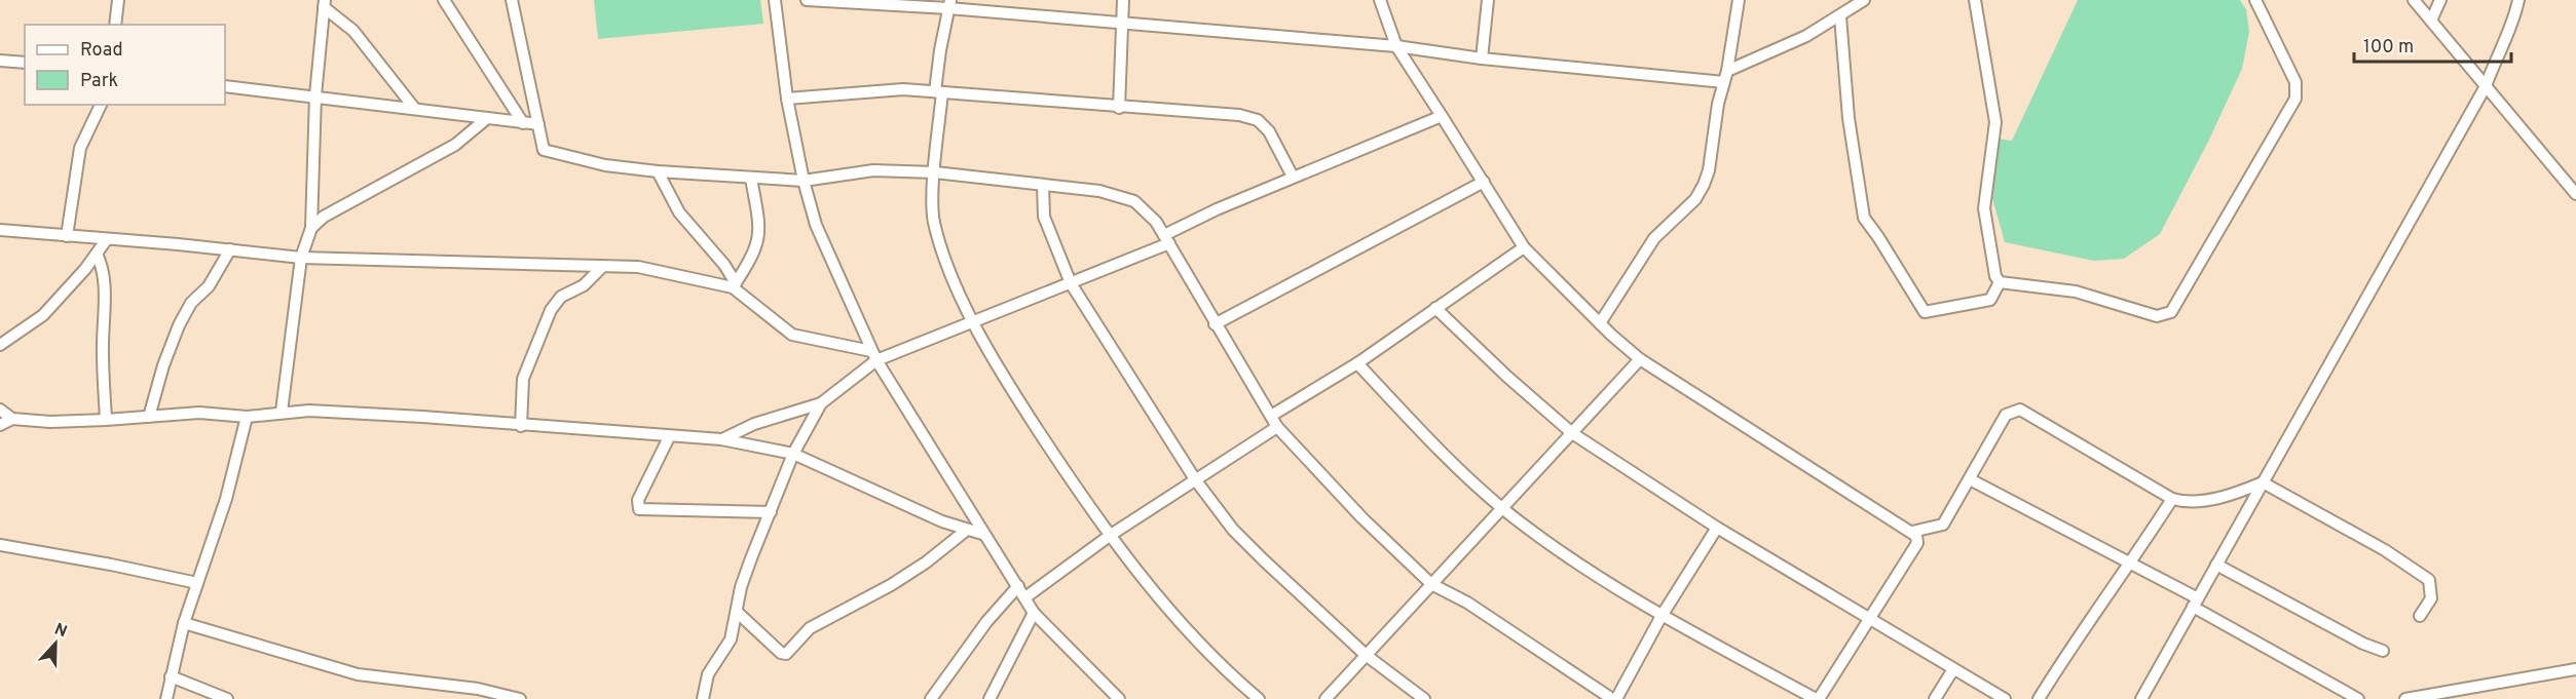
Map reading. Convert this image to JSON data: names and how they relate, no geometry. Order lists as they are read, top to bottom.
{
  "legend": ["Road", "Park"],
  "scale_bar": "100 m",
  "north": "top"
}
